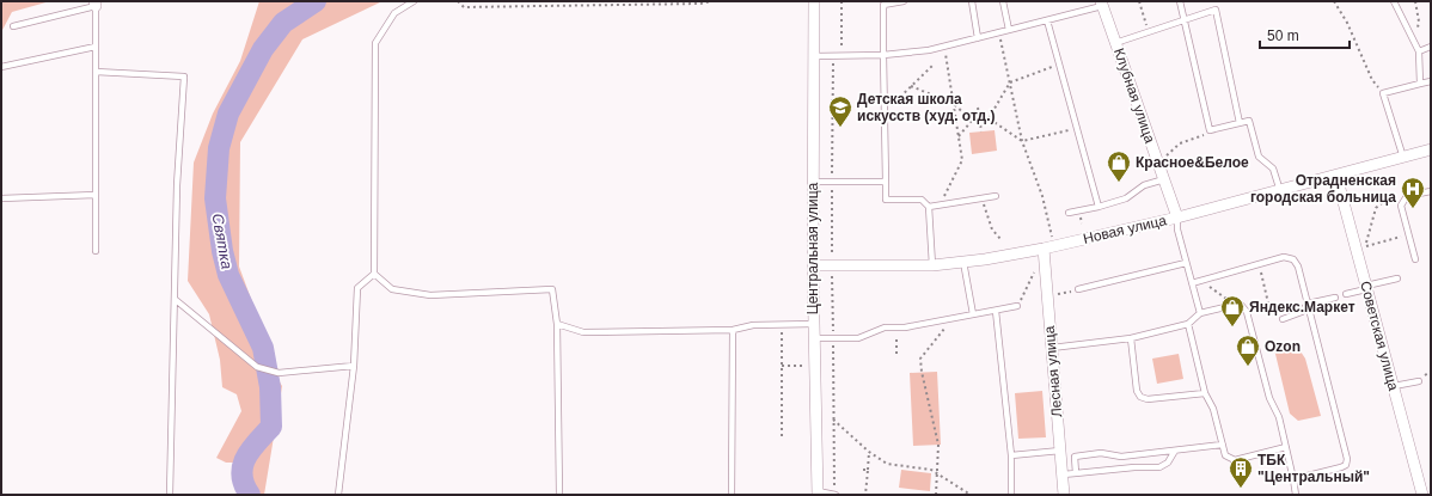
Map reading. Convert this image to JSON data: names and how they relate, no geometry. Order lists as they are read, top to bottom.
{
  "streets": {
    "street": [
      "Клубная улица",
      "Новая улица",
      "Центральная улица",
      "Советская улица",
      "Лесная улица"
    ]
  },
  "crossings": [
    ["Клубная улица", "Новая улица"],
    ["Новая улица", "Центральная улица"],
    ["Новая улица", "Советская улица"],
    ["Новая улица", "Лесная улица"]
  ],
  "water": ["Святка"],
  "places": {
    "school or university": ["Детская школа искусств (худ. отд.)"],
    "shop": ["Красное&Белое", "Яндекс.Маркет", "Ozon"],
    "hospital": ["Отрадненская городская больница"],
    "building": ["ТБК \"Центральный\""]
  },
  "scale_bar": "50 m"
}
